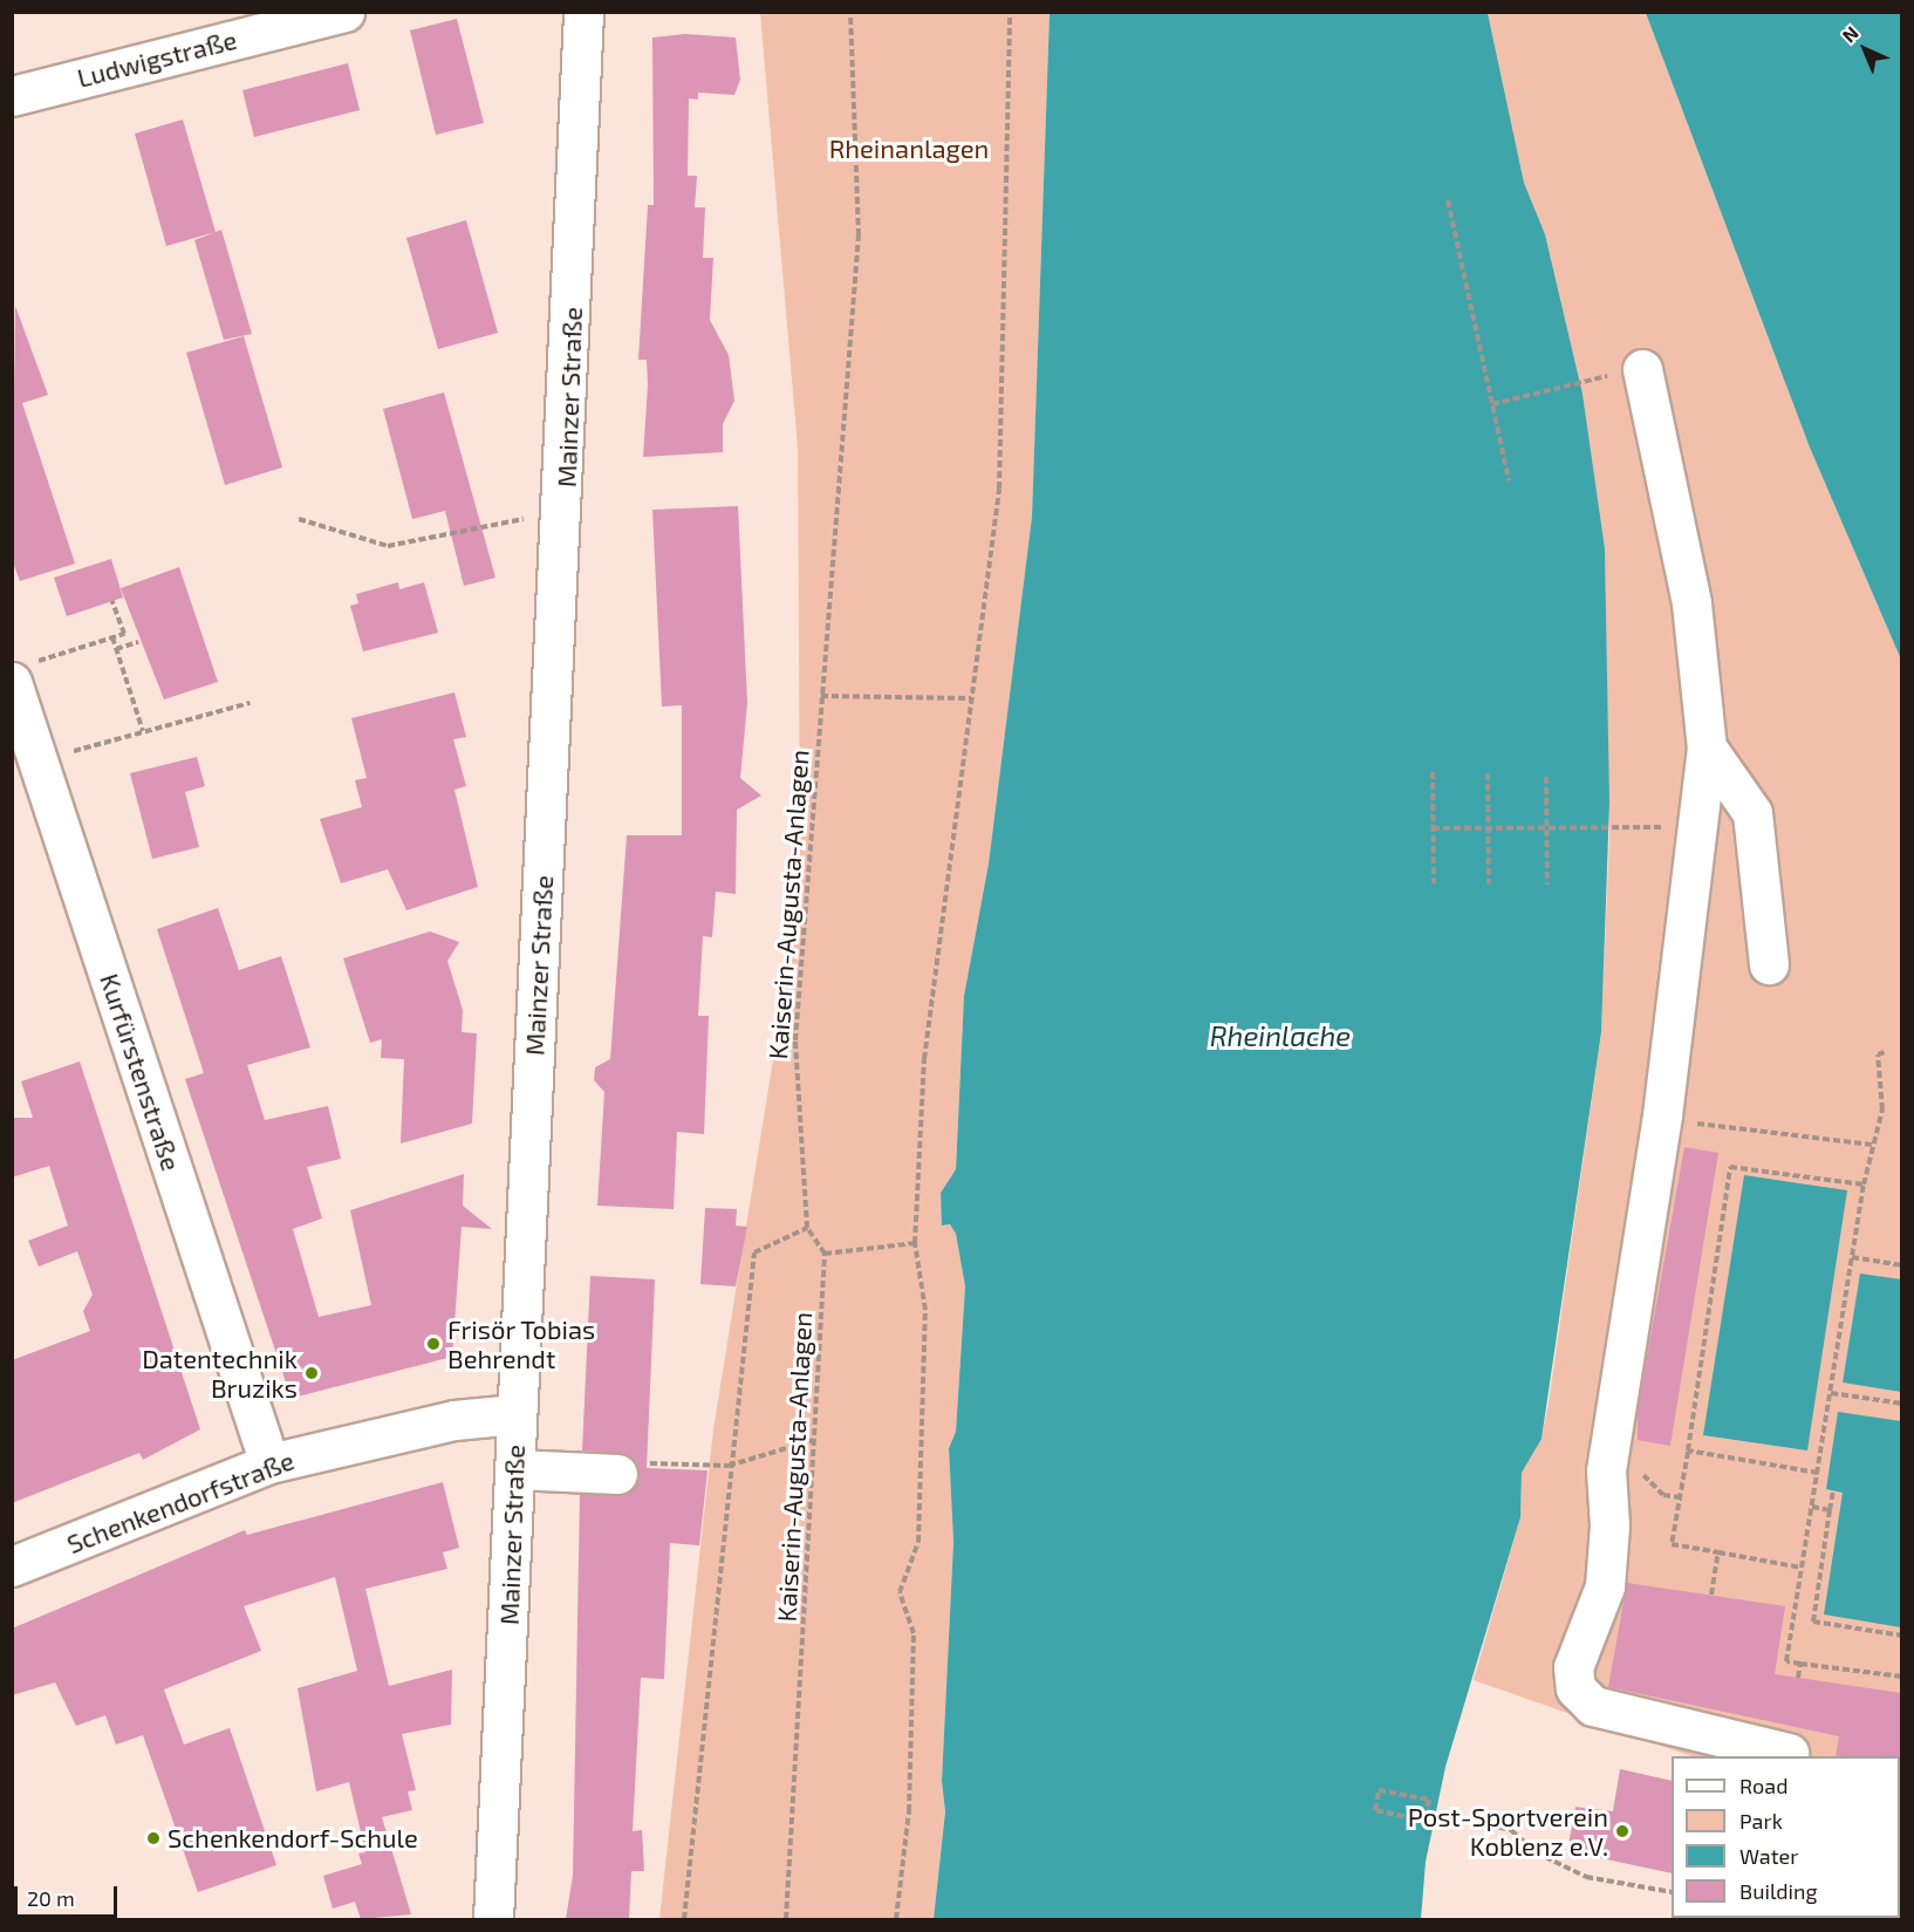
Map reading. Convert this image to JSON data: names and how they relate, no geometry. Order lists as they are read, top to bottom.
{
  "streets": {
    "street": [
      "Ludwigstraße",
      "Mainzer Straße",
      "Kurfürstenstraße",
      "Schenkendorfstraße"
    ],
    "path": ["Kaiserin-Augusta-Anlagen"]
  },
  "crossings": [
    ["Mainzer Straße", "Schenkendorfstraße"],
    ["Kurfürstenstraße", "Schenkendorfstraße"]
  ],
  "water": ["Rheinlache"],
  "parks": ["Rheinanlagen"],
  "places": [
    "Frisör Tobias Behrendt",
    "Datentechnik Bruziks",
    "Post-Sportverein Koblenz e.V.",
    "Schenkendorf-Schule"
  ],
  "legend": [
    "Road",
    "Park",
    "Water",
    "Building"
  ],
  "scale_bar": "20 m",
  "north": "top left"
}
